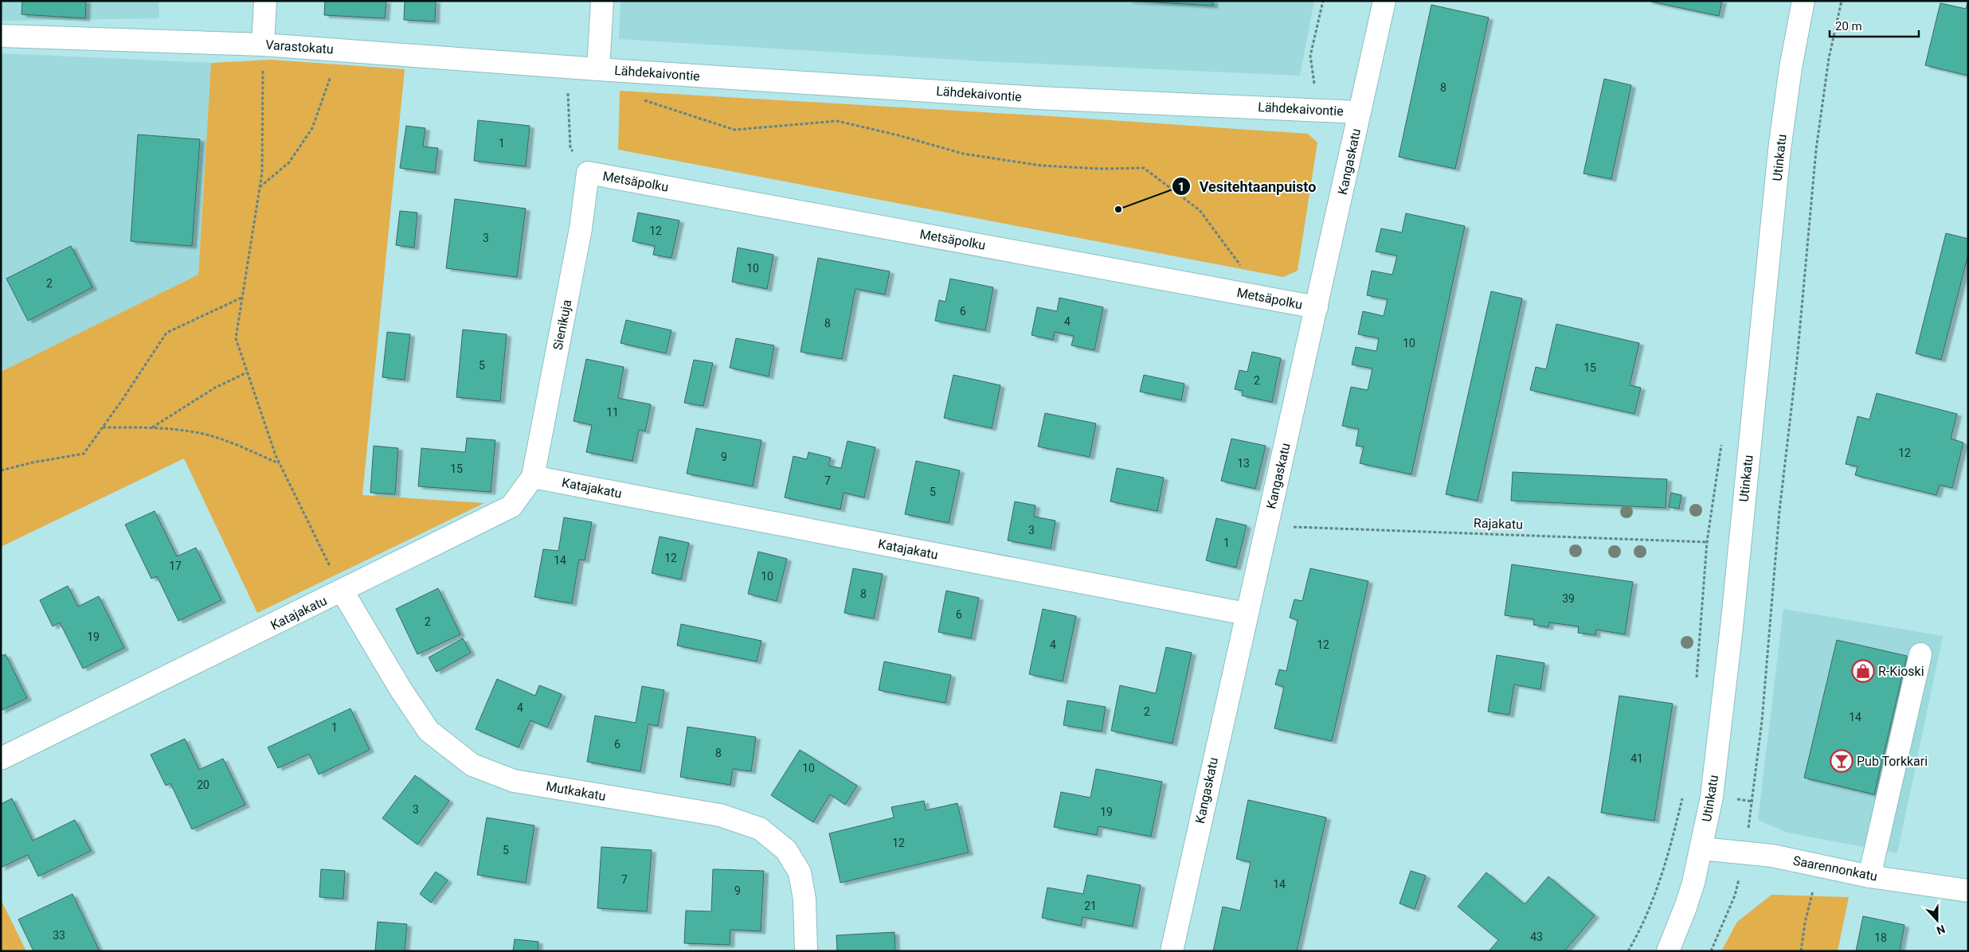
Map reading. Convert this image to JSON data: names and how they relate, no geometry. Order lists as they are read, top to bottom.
{
  "streets": {
    "street": [
      "Varastokatu",
      "Lähdekaivontie",
      "Utinkatu",
      "Kangaskatu",
      "Metsäpolku",
      "Sienikuja",
      "Katajakatu",
      "Mutkakatu",
      "Saarennonkatu"
    ],
    "path": ["Rajakatu"]
  },
  "crossings": [
    ["Varastokatu", "Lähdekaivontie"],
    ["Lähdekaivontie", "Kangaskatu"],
    ["Utinkatu", "Saarennonkatu"],
    ["Kangaskatu", "Metsäpolku"],
    ["Kangaskatu", "Katajakatu"],
    ["Metsäpolku", "Sienikuja"],
    ["Sienikuja", "Katajakatu"],
    ["Katajakatu", "Mutkakatu"]
  ],
  "places": {
    "other": ["Vesitehtaanpuisto"],
    "shop": ["R-Kioski"],
    "bar": ["Pub Torkkari"]
  },
  "house_numbers": [
    "8",
    "1",
    "12",
    "3",
    "10",
    "2",
    "6",
    "4",
    "8",
    "10",
    "5",
    "15",
    "2",
    "11",
    "12",
    "9",
    "13",
    "15",
    "7",
    "5",
    "3",
    "1",
    "12",
    "14",
    "17",
    "10",
    "8",
    "39",
    "6",
    "2",
    "19",
    "4",
    "12",
    "4",
    "2",
    "14",
    "1",
    "6",
    "8",
    "41",
    "10",
    "20",
    "3",
    "19",
    "12",
    "5",
    "7",
    "14",
    "9",
    "21",
    "33",
    "43",
    "18"
  ],
  "scale_bar": "20 m",
  "north": "bottom"
}
